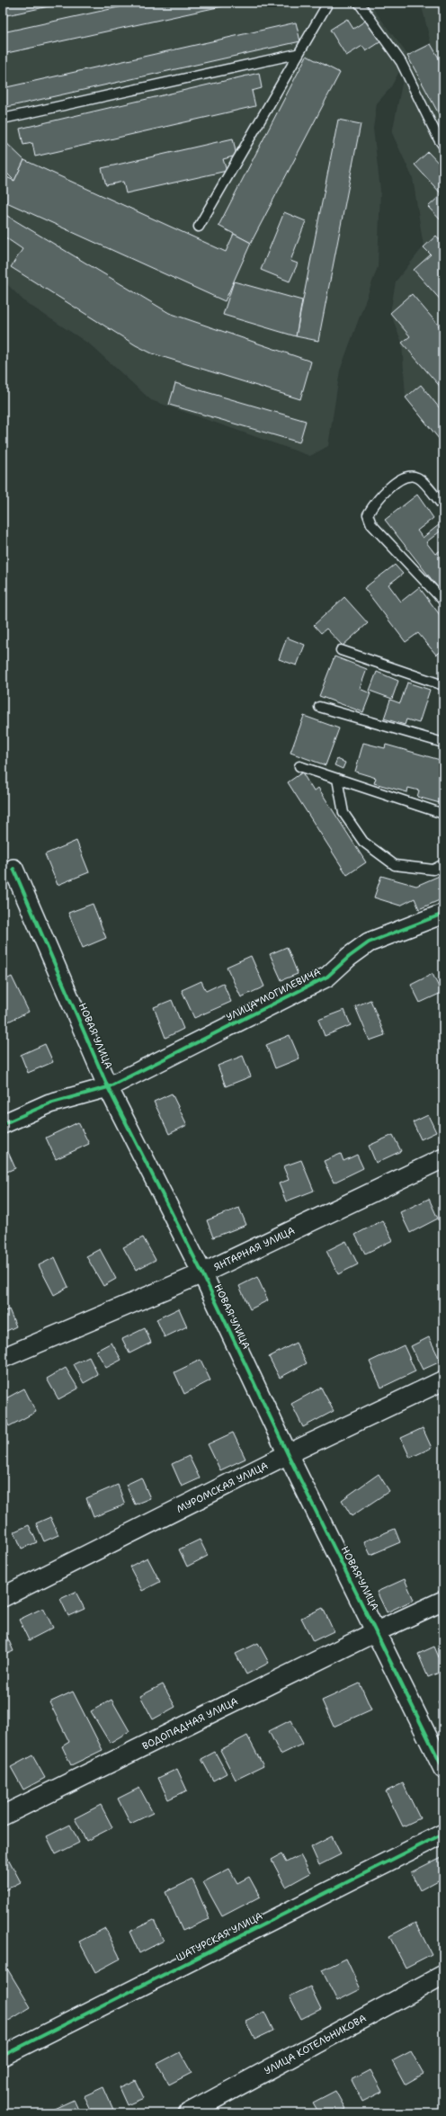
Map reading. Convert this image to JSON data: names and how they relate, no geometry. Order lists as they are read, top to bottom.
{
  "streets": {
    "street": [
      "УЛИЦА МОГИЛЕВИЧА",
      "НОВАЯ УЛИЦА",
      "ЯНТАРНАЯ УЛИЦА",
      "МУРОМСКАЯ УЛИЦА",
      "ВОДОПАДНАЯ УЛИЦА",
      "ШАТУРСКАЯ УЛИЦА",
      "УЛИЦА КОТЕЛЬНИКОВА"
    ]
  },
  "crossings": [
    ["УЛИЦА МОГИЛЕВИЧА", "НОВАЯ УЛИЦА"],
    ["НОВАЯ УЛИЦА", "ЯНТАРНАЯ УЛИЦА"],
    ["НОВАЯ УЛИЦА", "МУРОМСКАЯ УЛИЦА"],
    ["НОВАЯ УЛИЦА", "ВОДОПАДНАЯ УЛИЦА"]
  ]
}
